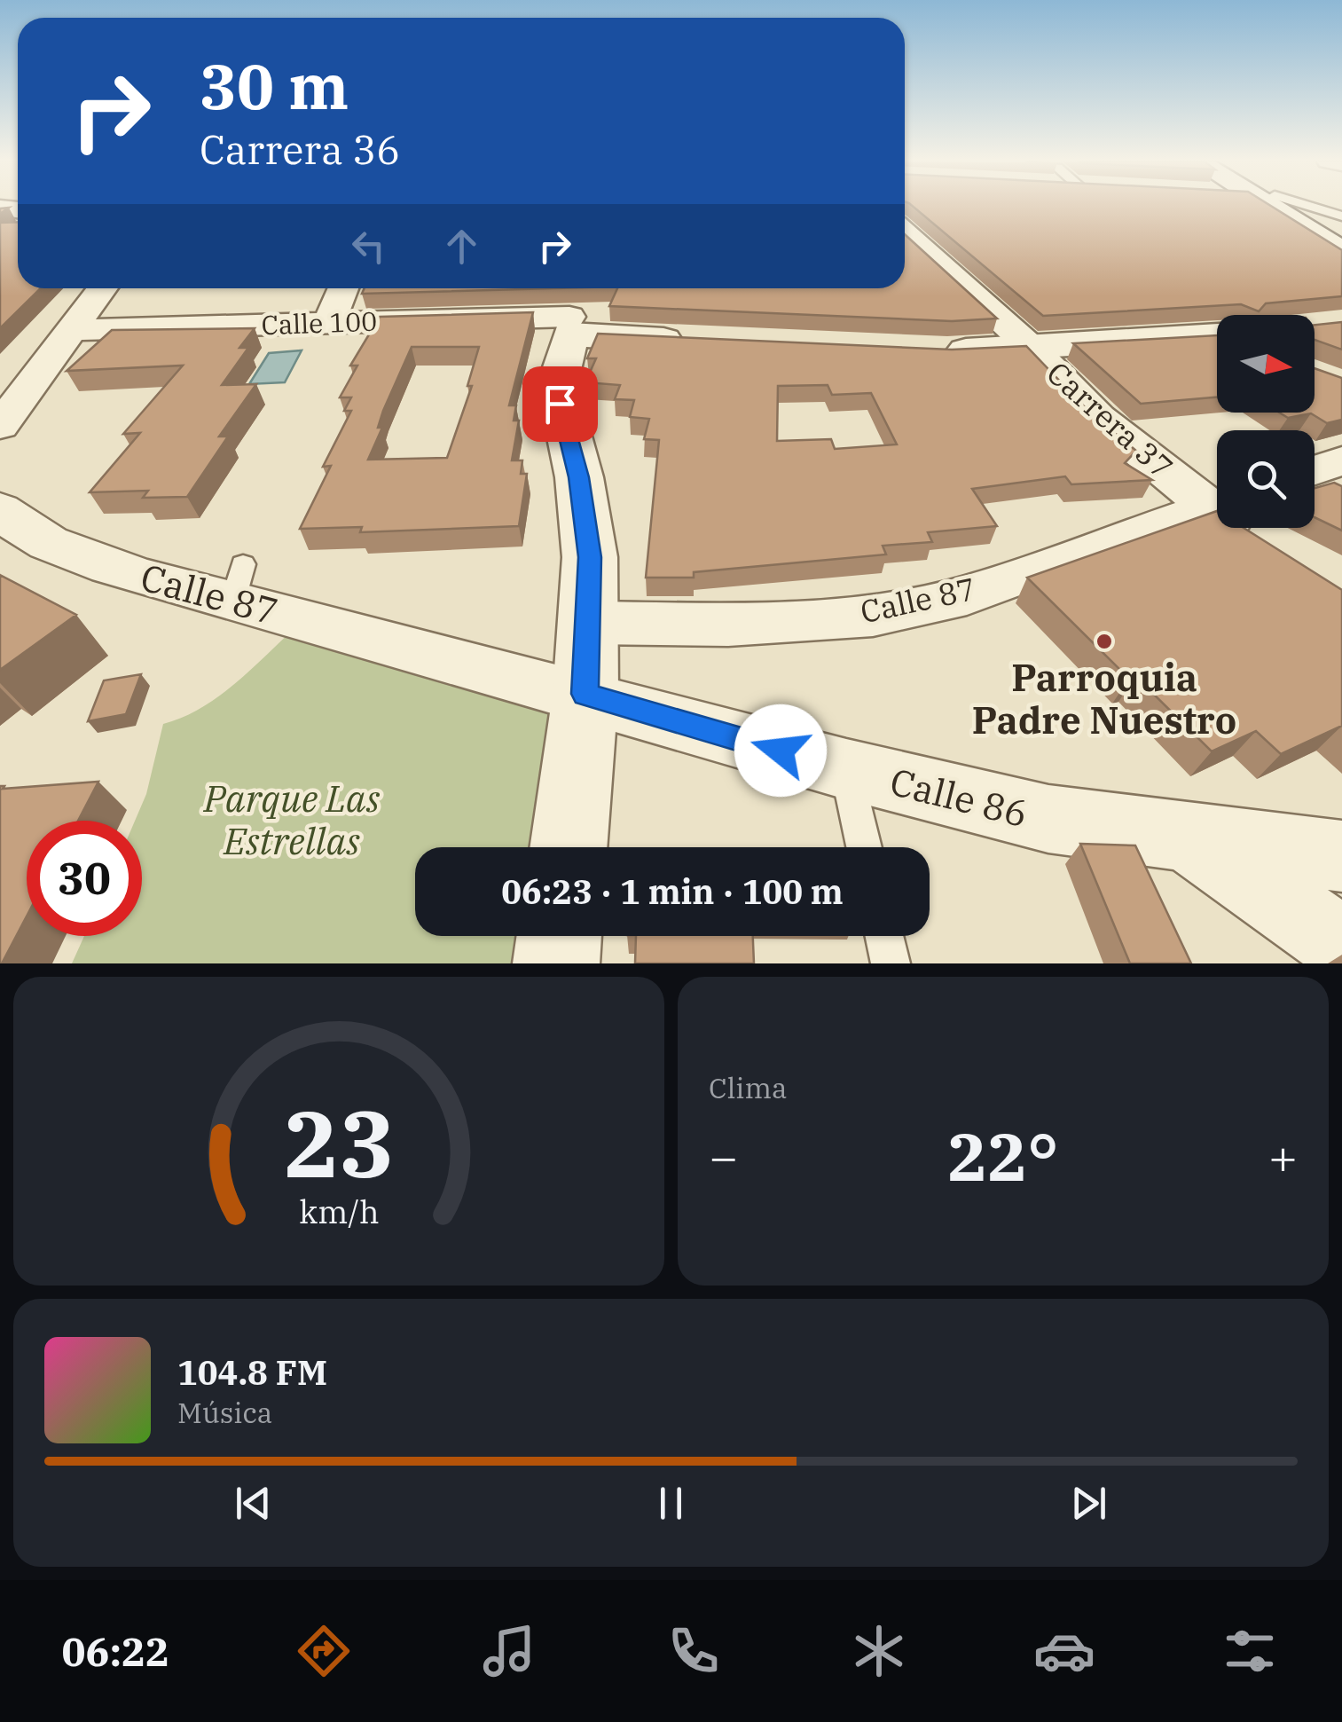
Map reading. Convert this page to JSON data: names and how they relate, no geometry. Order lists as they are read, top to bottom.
{
  "streets": {
    "street": [
      "Calle 100",
      "Carrera 37",
      "Calle 87",
      "Calle 86"
    ]
  },
  "crossings": [
    ["Calle 87", "Calle 86"]
  ],
  "parks": ["Parque Las Estrellas"],
  "places": ["Parroquia Padre Nuestro"],
  "north": "right",
  "page": {
    "turn": ["30 m", "Carrera 36"],
    "limit": "30",
    "trip": "06:23 · 1 min · 100 m",
    "tile": "Clima",
    "heat": ["−", "22°", "+"],
    "song": ["104.8 FM", "Música"],
    "tabs": "06:22",
    "gauge": ["23", "km/h"]
  }
}
